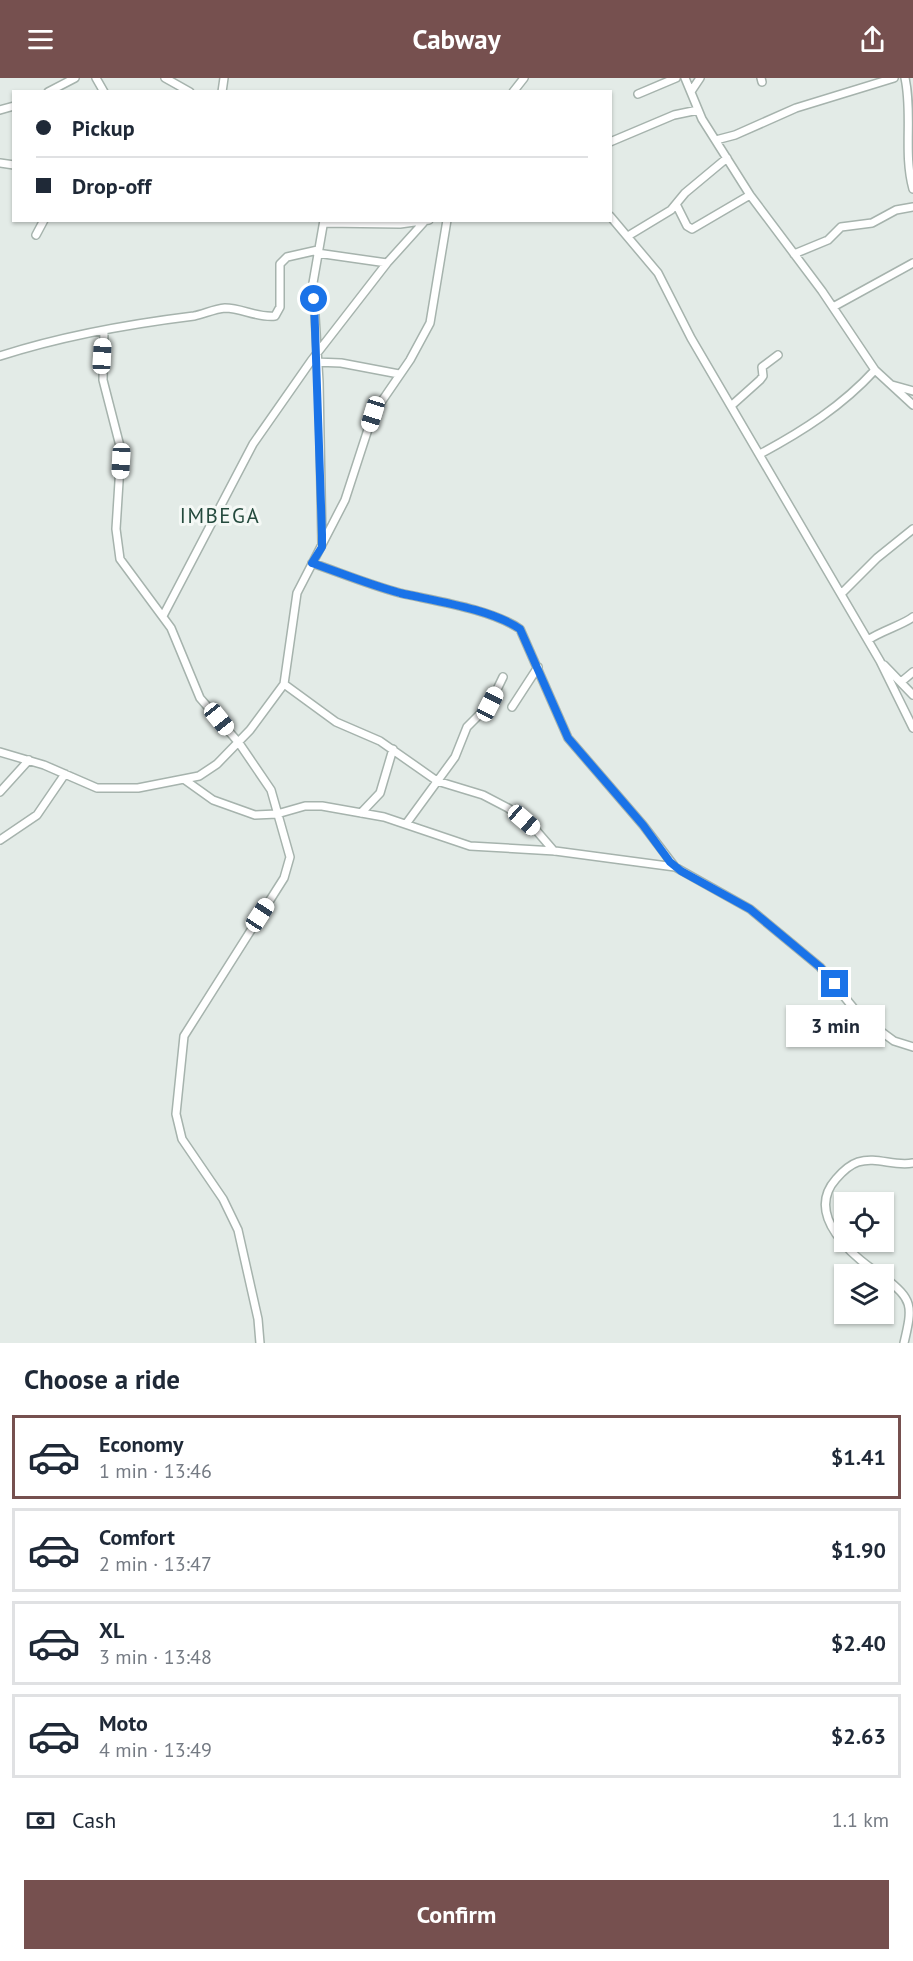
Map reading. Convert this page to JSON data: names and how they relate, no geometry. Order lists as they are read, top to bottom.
{
  "districts": ["IMBEGA"],
  "page": {
    "header": "Cabway",
    "banner": ["Pickup", "Drop-off"],
    "bubble": "3 min",
    "heading": "Choose a ride",
    "list": [
      {
        "name": "Economy",
        "note": "1 min · 13:46",
        "value": "$1.41"
      },
      {
        "name": "Comfort",
        "note": "2 min · 13:47",
        "value": "$1.90"
      },
      {
        "name": "XL",
        "note": "3 min · 13:48",
        "value": "$2.40"
      },
      {
        "name": "Moto",
        "note": "4 min · 13:49",
        "value": "$2.63"
      }
    ],
    "pay": ["Cash", "1.1 km"],
    "buttons": "Confirm"
  }
}
